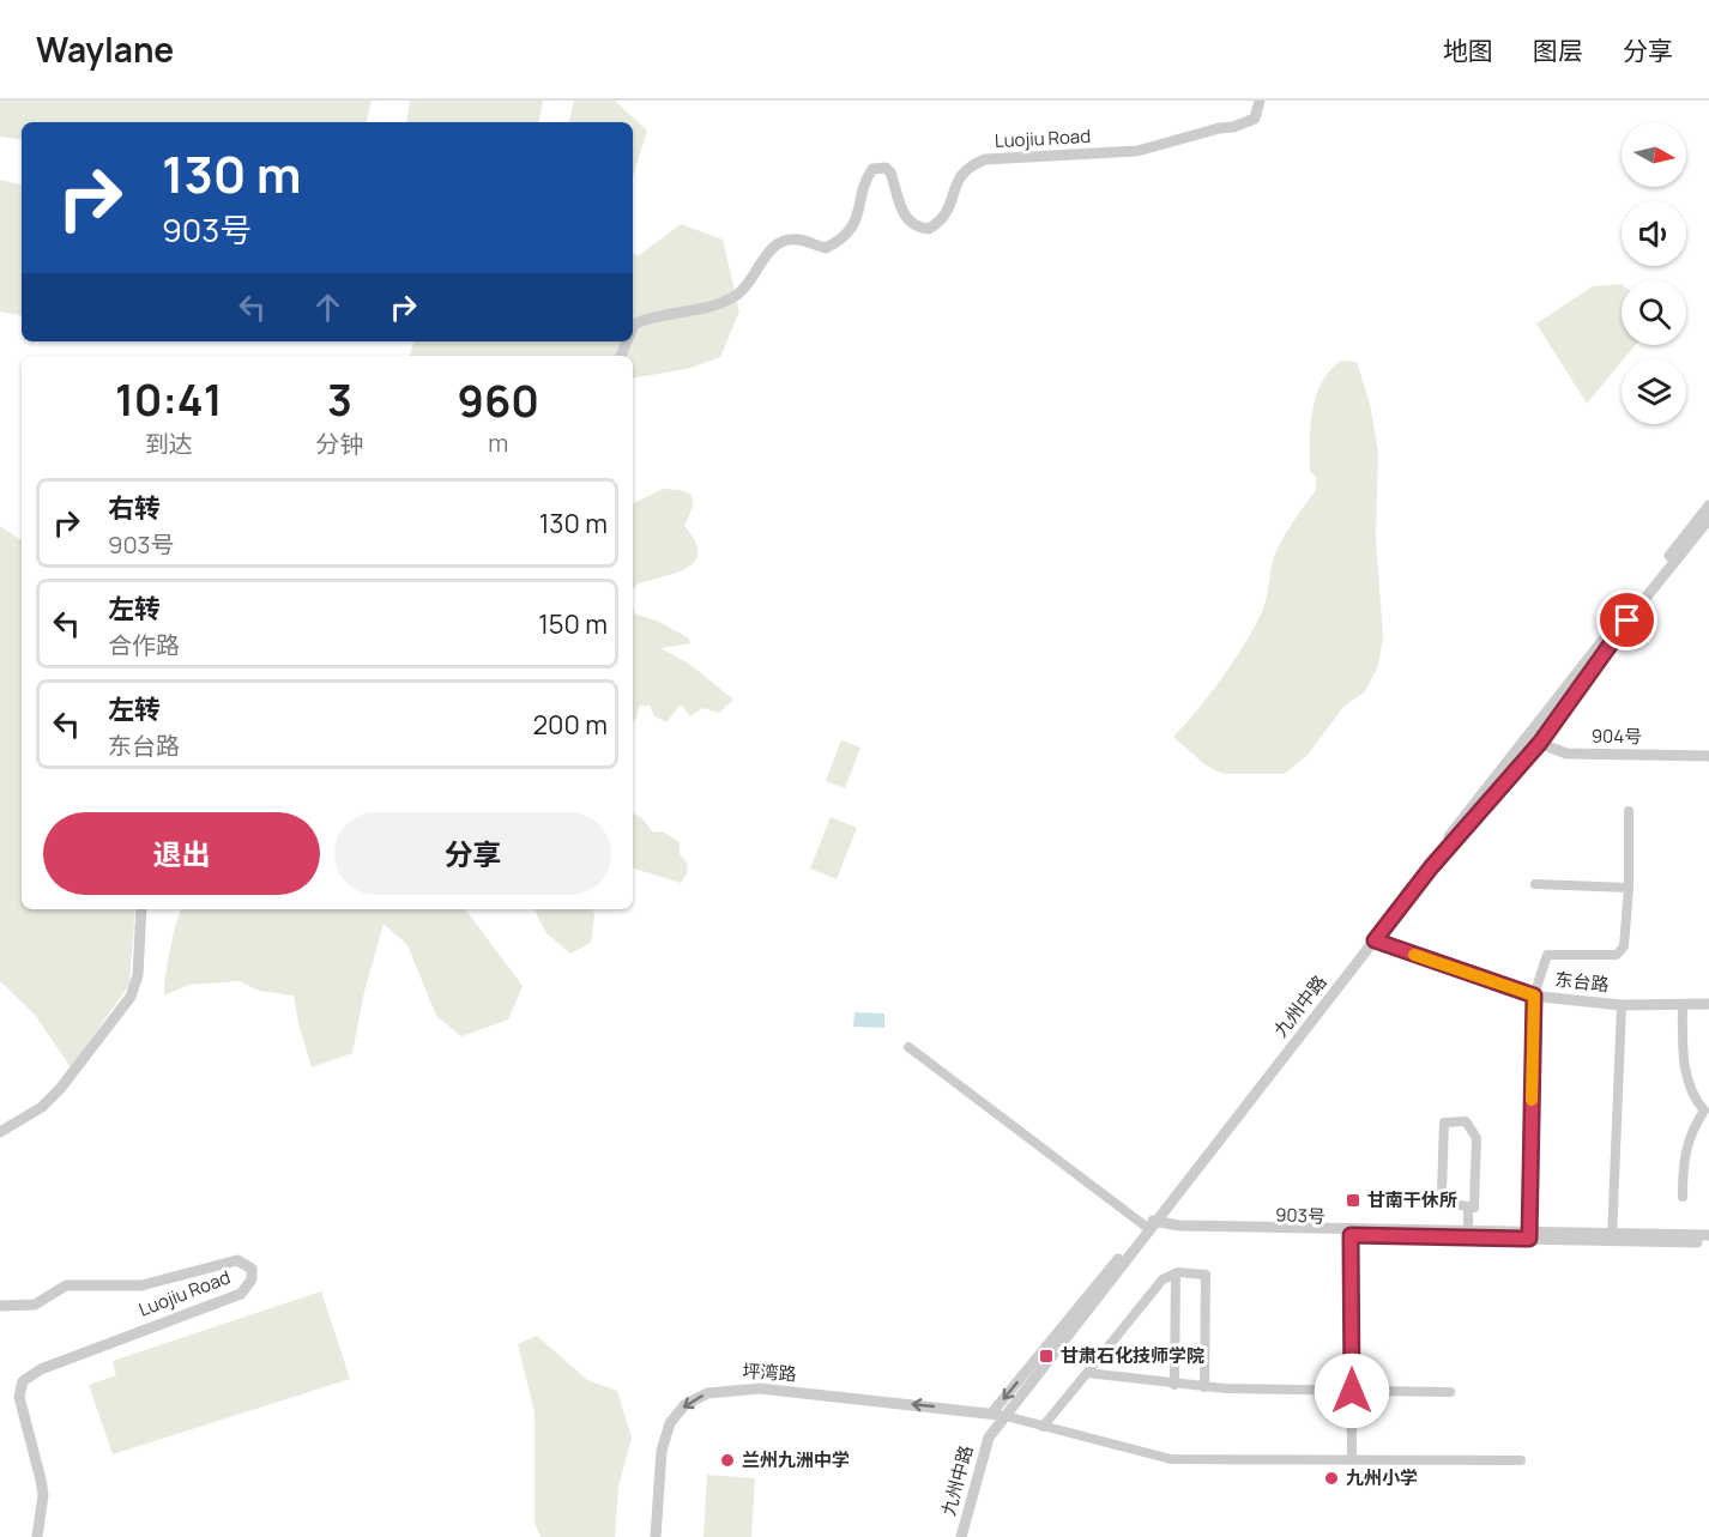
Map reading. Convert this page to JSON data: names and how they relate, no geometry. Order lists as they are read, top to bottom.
{
  "streets": {
    "street": [
      "Luojiu Road",
      "904号",
      "东台路",
      "九州中路",
      "903号",
      "坪湾路"
    ]
  },
  "crossings": [
    ["904号", "九州中路"],
    ["东台路", "九州中路"],
    ["九州中路", "903号"],
    ["九州中路", "坪湾路"]
  ],
  "places": {
    "transit": ["甘南干休所", "甘肃石化技师学院"],
    "other": ["兰州九洲中学", "九州小学"]
  },
  "north": "right",
  "page": {
    "header": "Waylane",
    "nav": ["地图", "图层", "分享"],
    "turn": ["130 m", "903号"],
    "eta": [
      "10:41",
      "到达",
      "3",
      "分钟",
      "960",
      "m"
    ],
    "list": [
      {
        "name": "右转",
        "note": "903号",
        "value": "130 m"
      },
      {
        "name": "左转",
        "note": "合作路",
        "value": "150 m"
      },
      {
        "name": "左转",
        "note": "东台路",
        "value": "200 m"
      }
    ],
    "buttons": ["退出", "分享"]
  }
}
